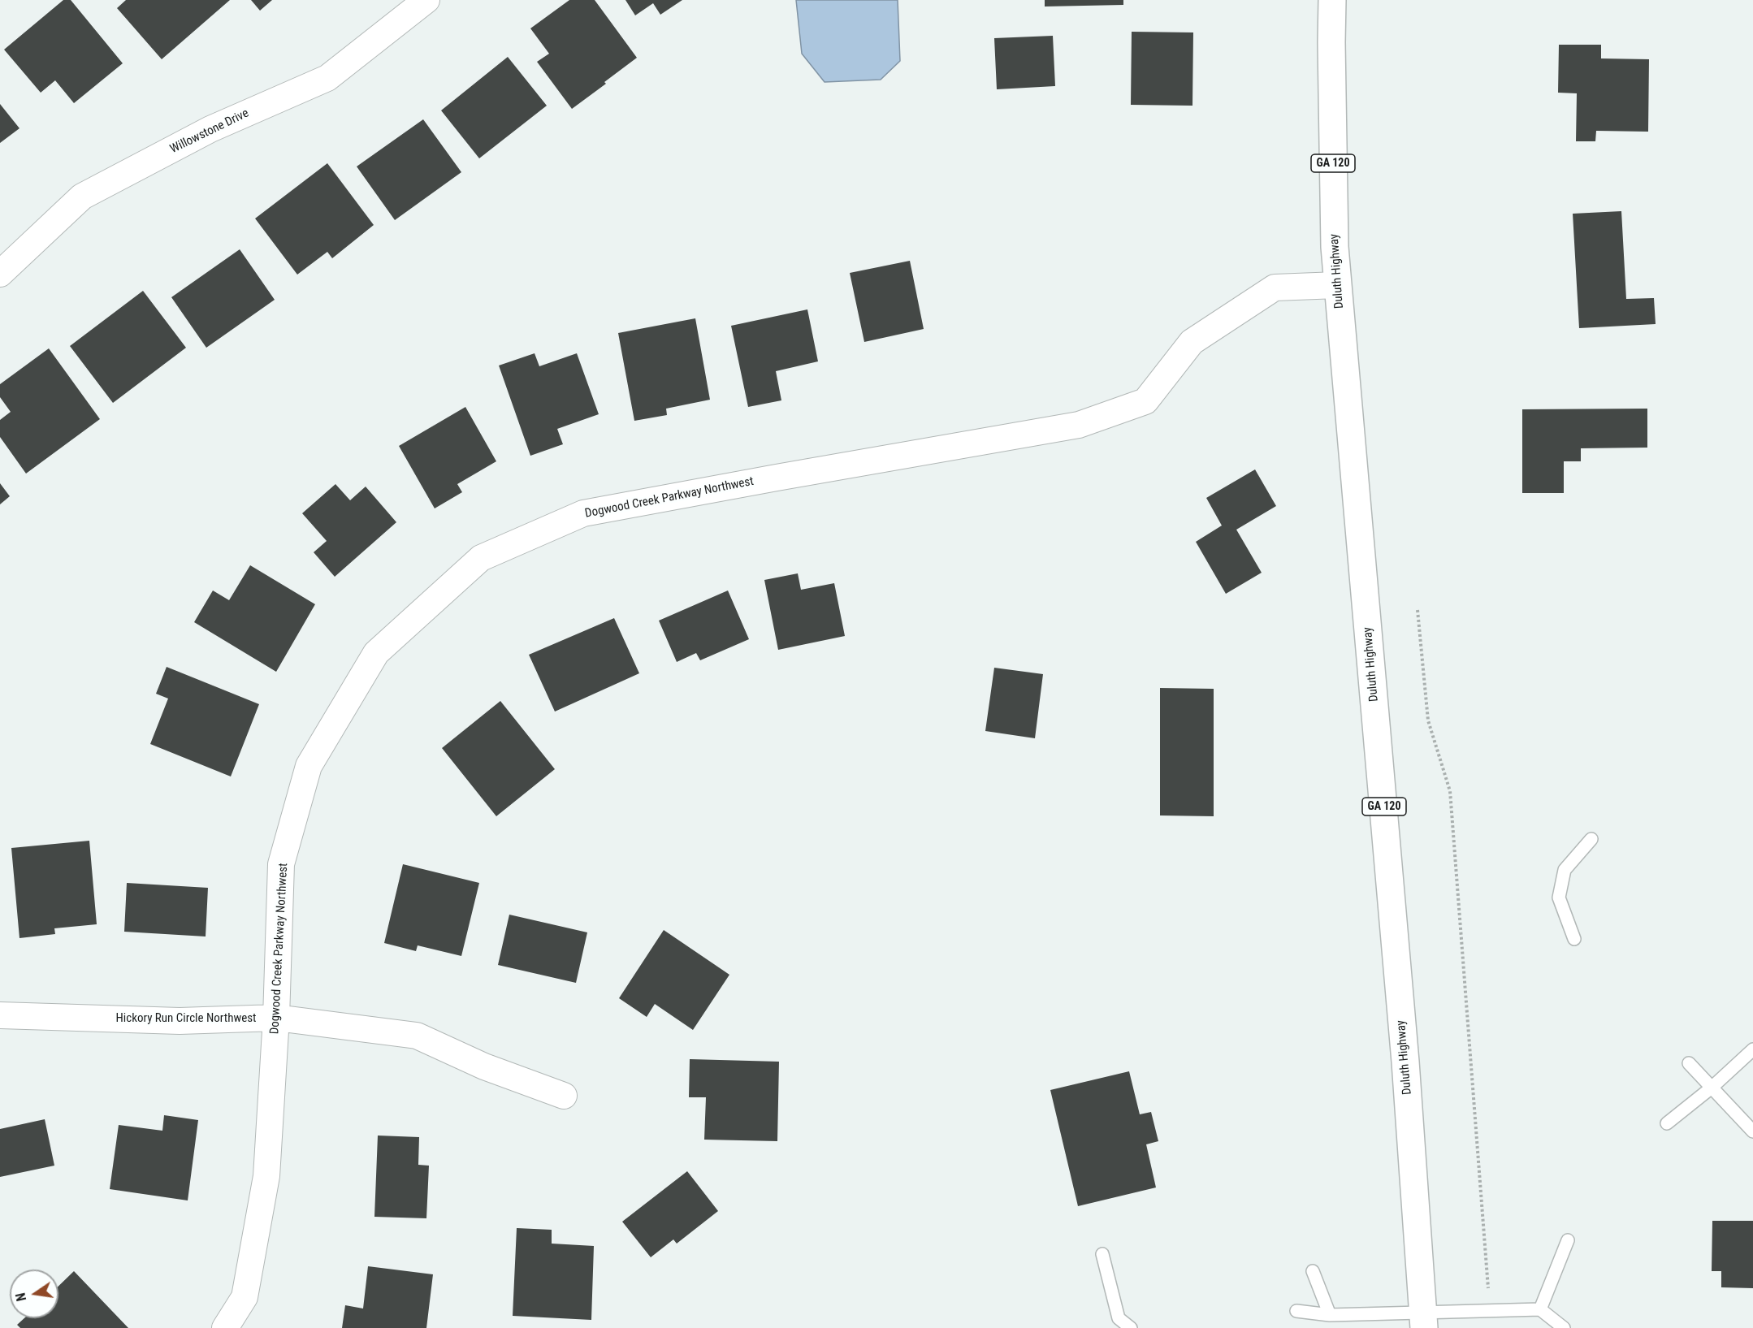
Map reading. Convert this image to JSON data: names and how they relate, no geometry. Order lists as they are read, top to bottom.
{
  "streets": {
    "main road": ["GA 120", "Duluth Highway"],
    "street": ["Willowstone Drive", "Dogwood Creek Parkway Northwest", "Hickory Run Circle Northwest"]
  },
  "crossings": [
    ["Duluth Highway", "Dogwood Creek Parkway Northwest"],
    ["Dogwood Creek Parkway Northwest", "Hickory Run Circle Northwest"]
  ],
  "north": "left"
}
